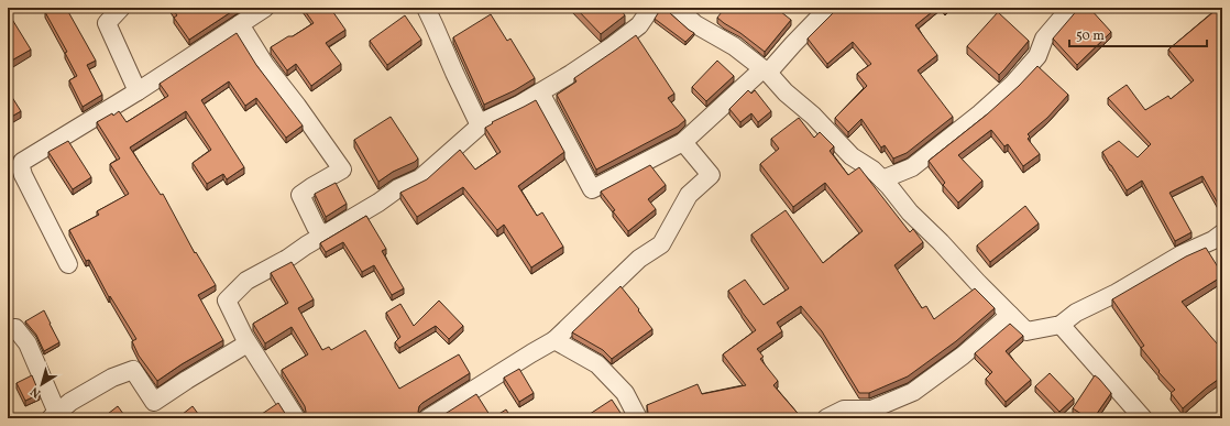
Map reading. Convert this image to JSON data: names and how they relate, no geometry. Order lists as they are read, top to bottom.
{
  "scale_bar": "50 m",
  "north": "bottom left"
}
